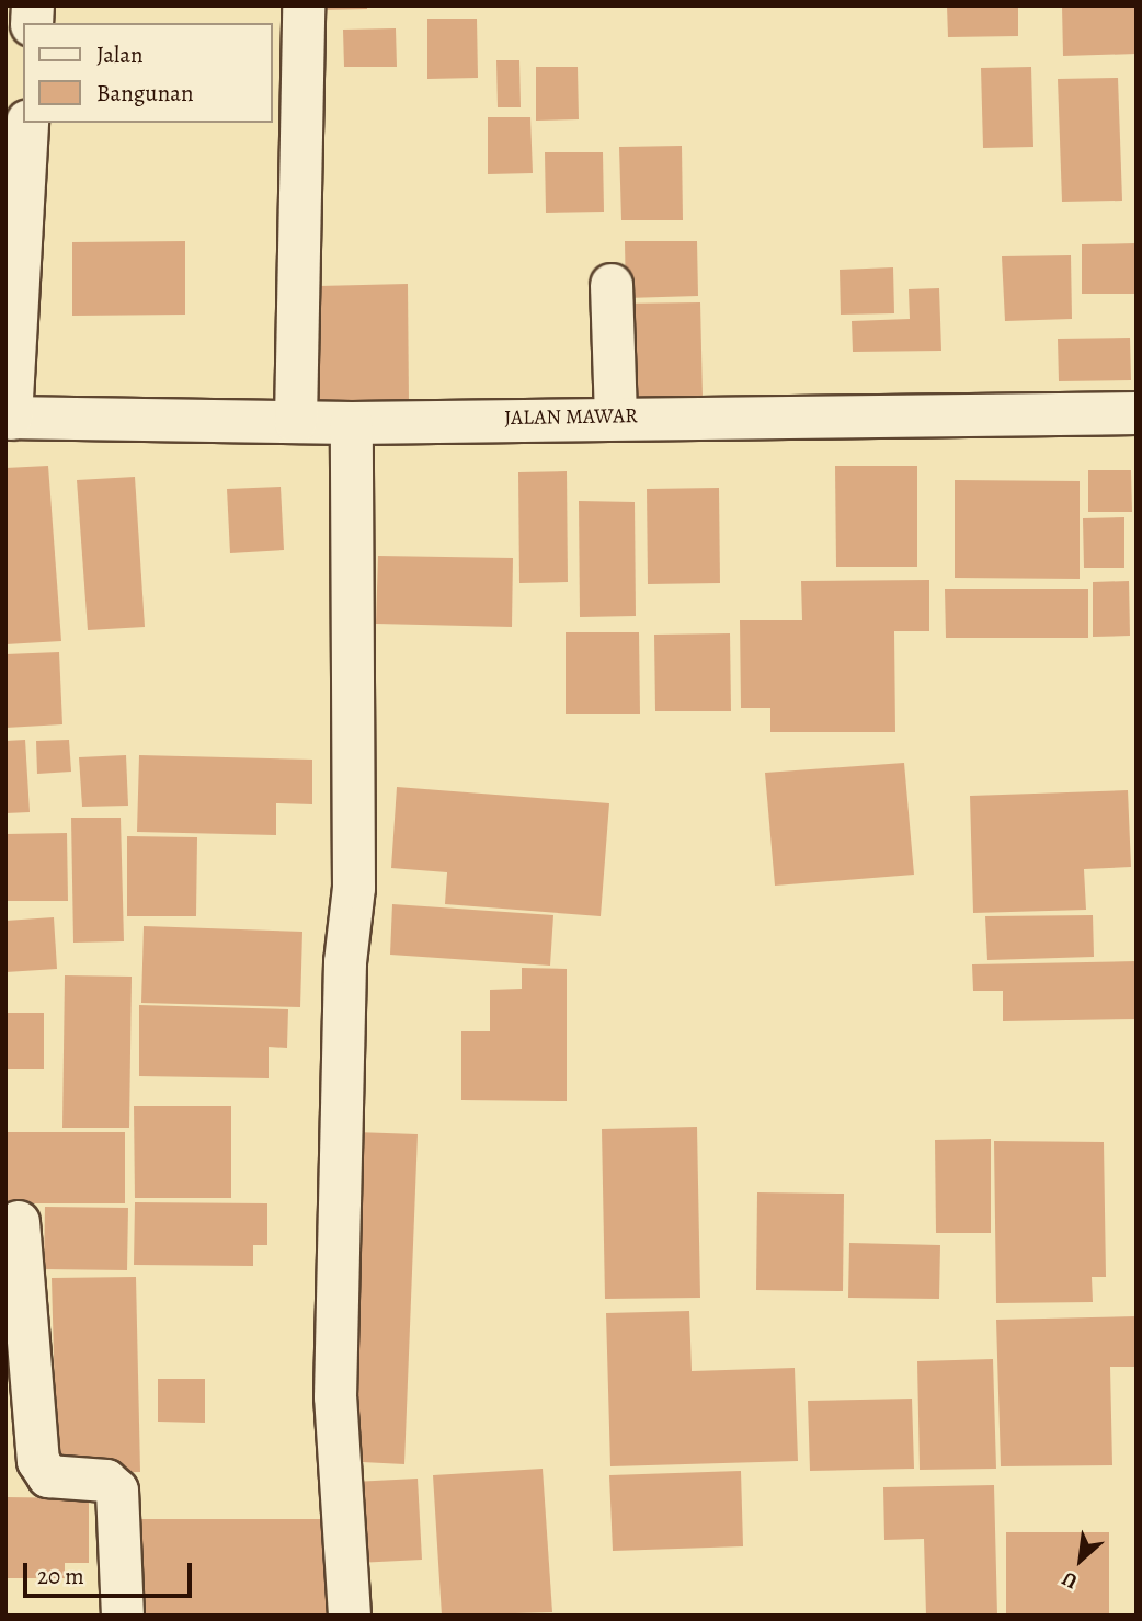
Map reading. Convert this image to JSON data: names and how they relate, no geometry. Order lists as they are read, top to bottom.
{
  "streets": {
    "street": ["JALAN MAWAR"]
  },
  "legend": ["Jalan", "Bangunan"],
  "scale_bar": "20 m",
  "north": "bottom left"
}
